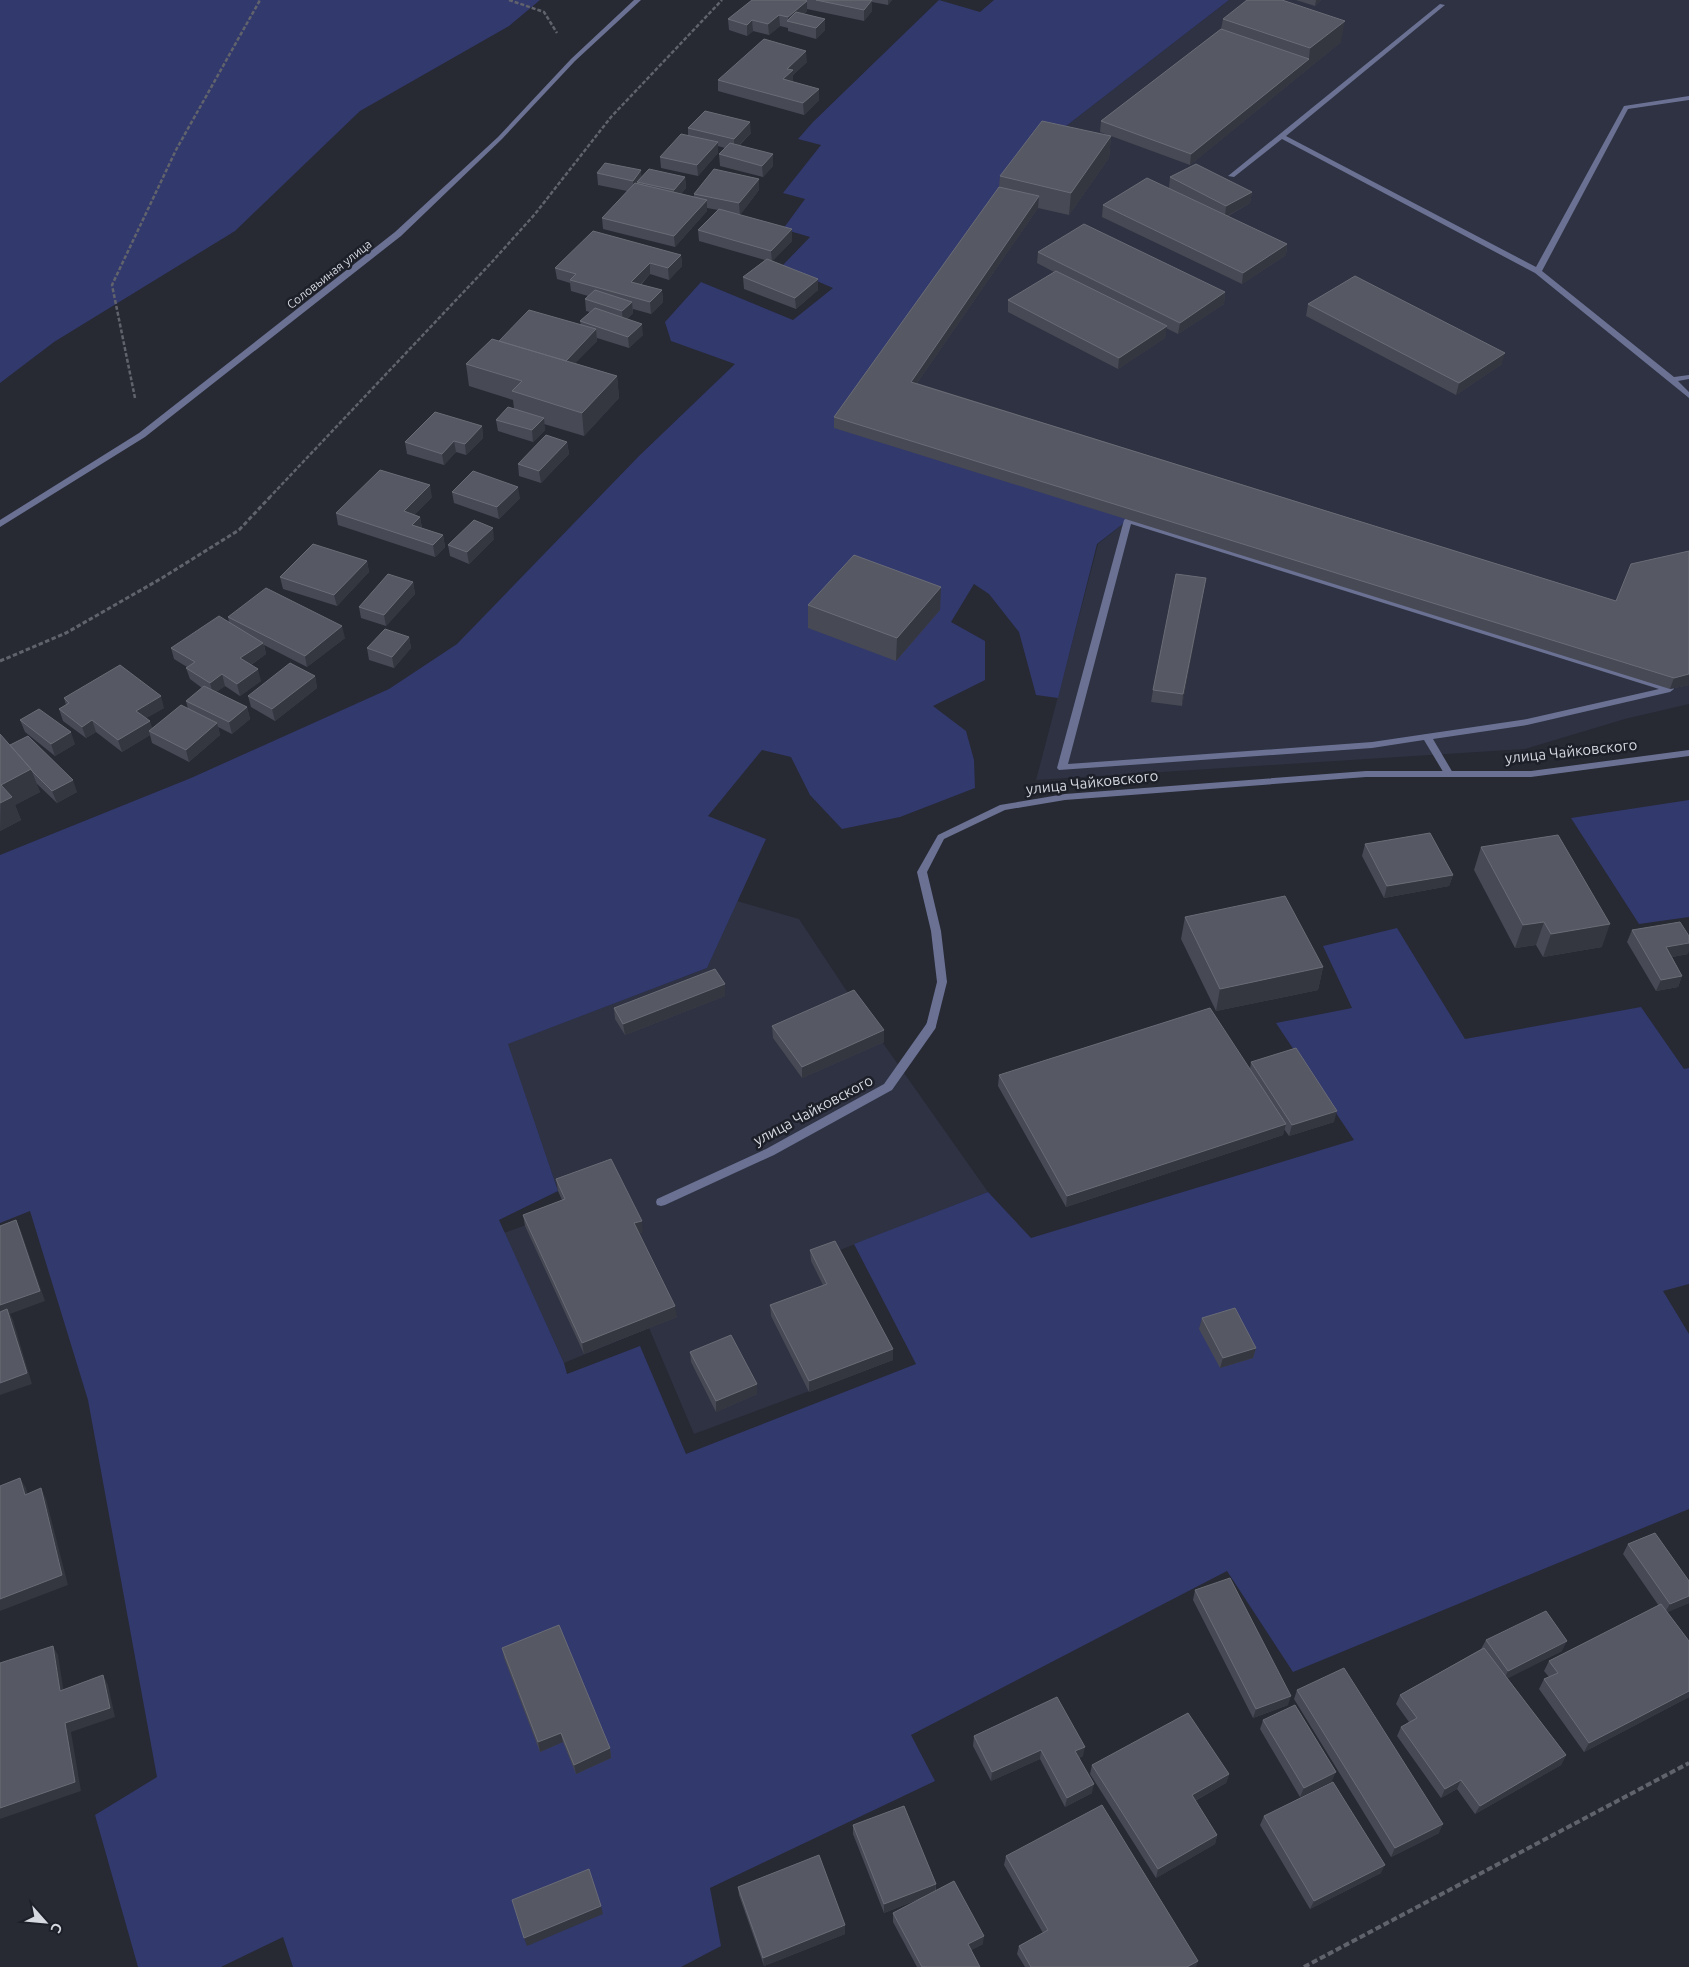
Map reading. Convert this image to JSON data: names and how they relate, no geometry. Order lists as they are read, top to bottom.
{
  "streets": {
    "street": ["Соловьиная улица", "улица Чайковского"]
  },
  "north": "bottom right"
}
